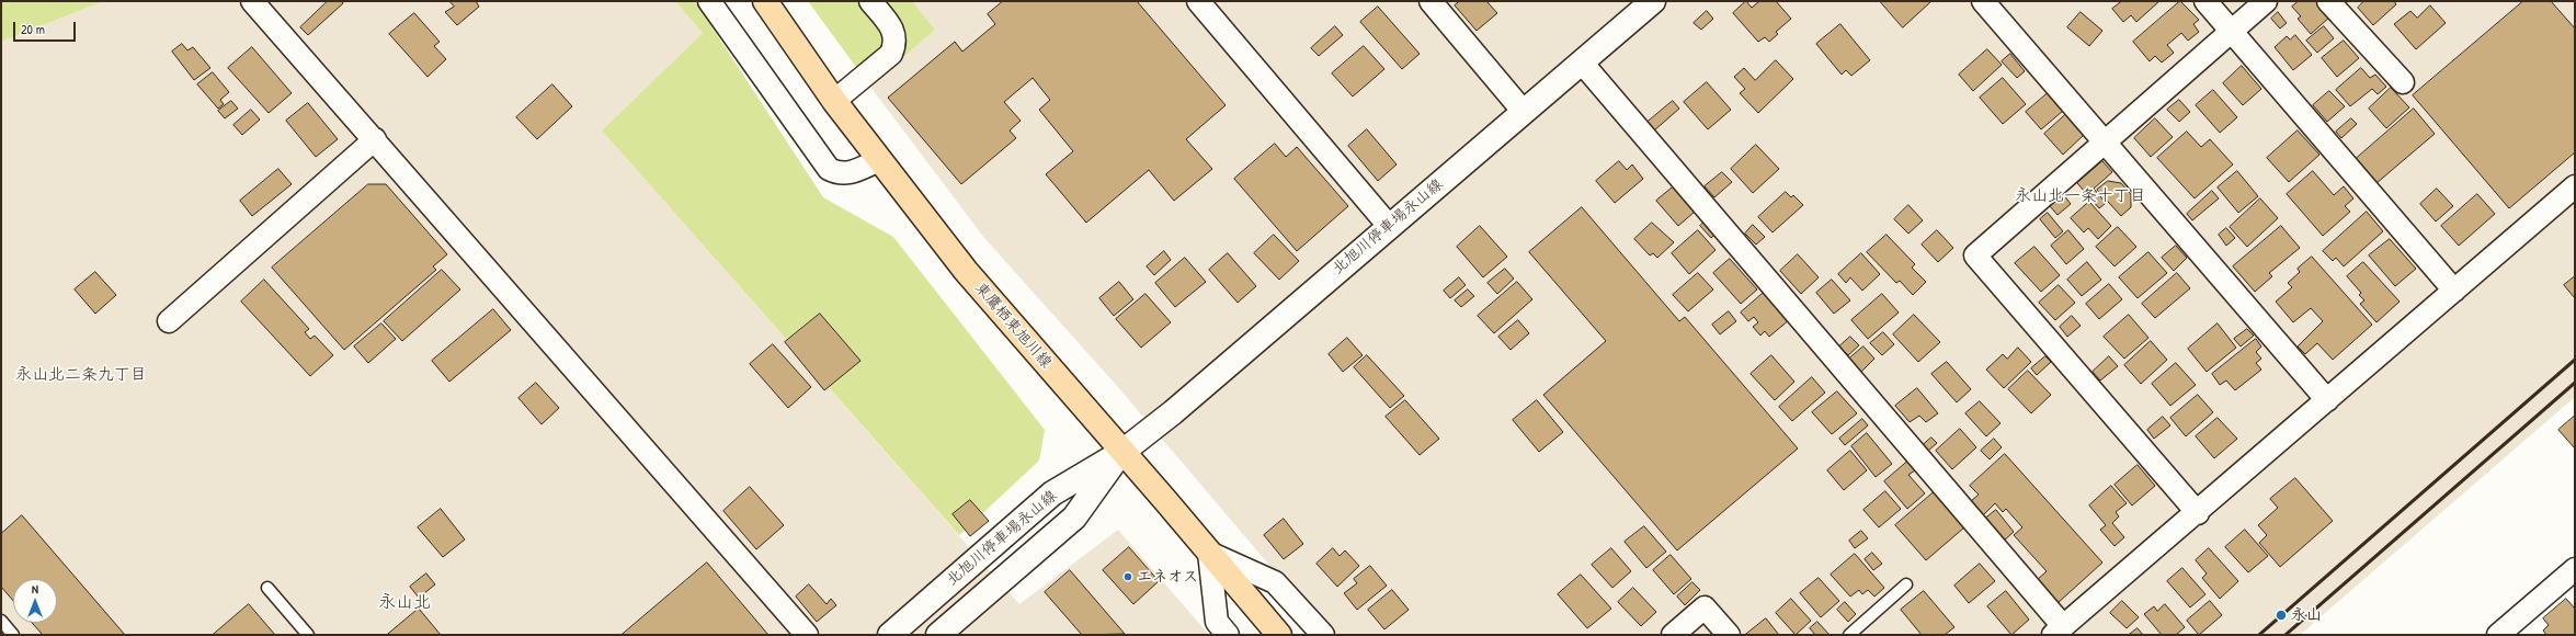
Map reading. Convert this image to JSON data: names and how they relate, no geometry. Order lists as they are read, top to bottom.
{
  "streets": {
    "main road": ["北旭川停車場永山線", "東鷹栖東旭川線"]
  },
  "crossings": [
    ["北旭川停車場永山線", "東鷹栖東旭川線"]
  ],
  "districts": ["永山北一条十丁目", "永山北二条九丁目", "永山北"],
  "places": ["エネオス", "永山"],
  "scale_bar": "20 m",
  "north": "top"
}
